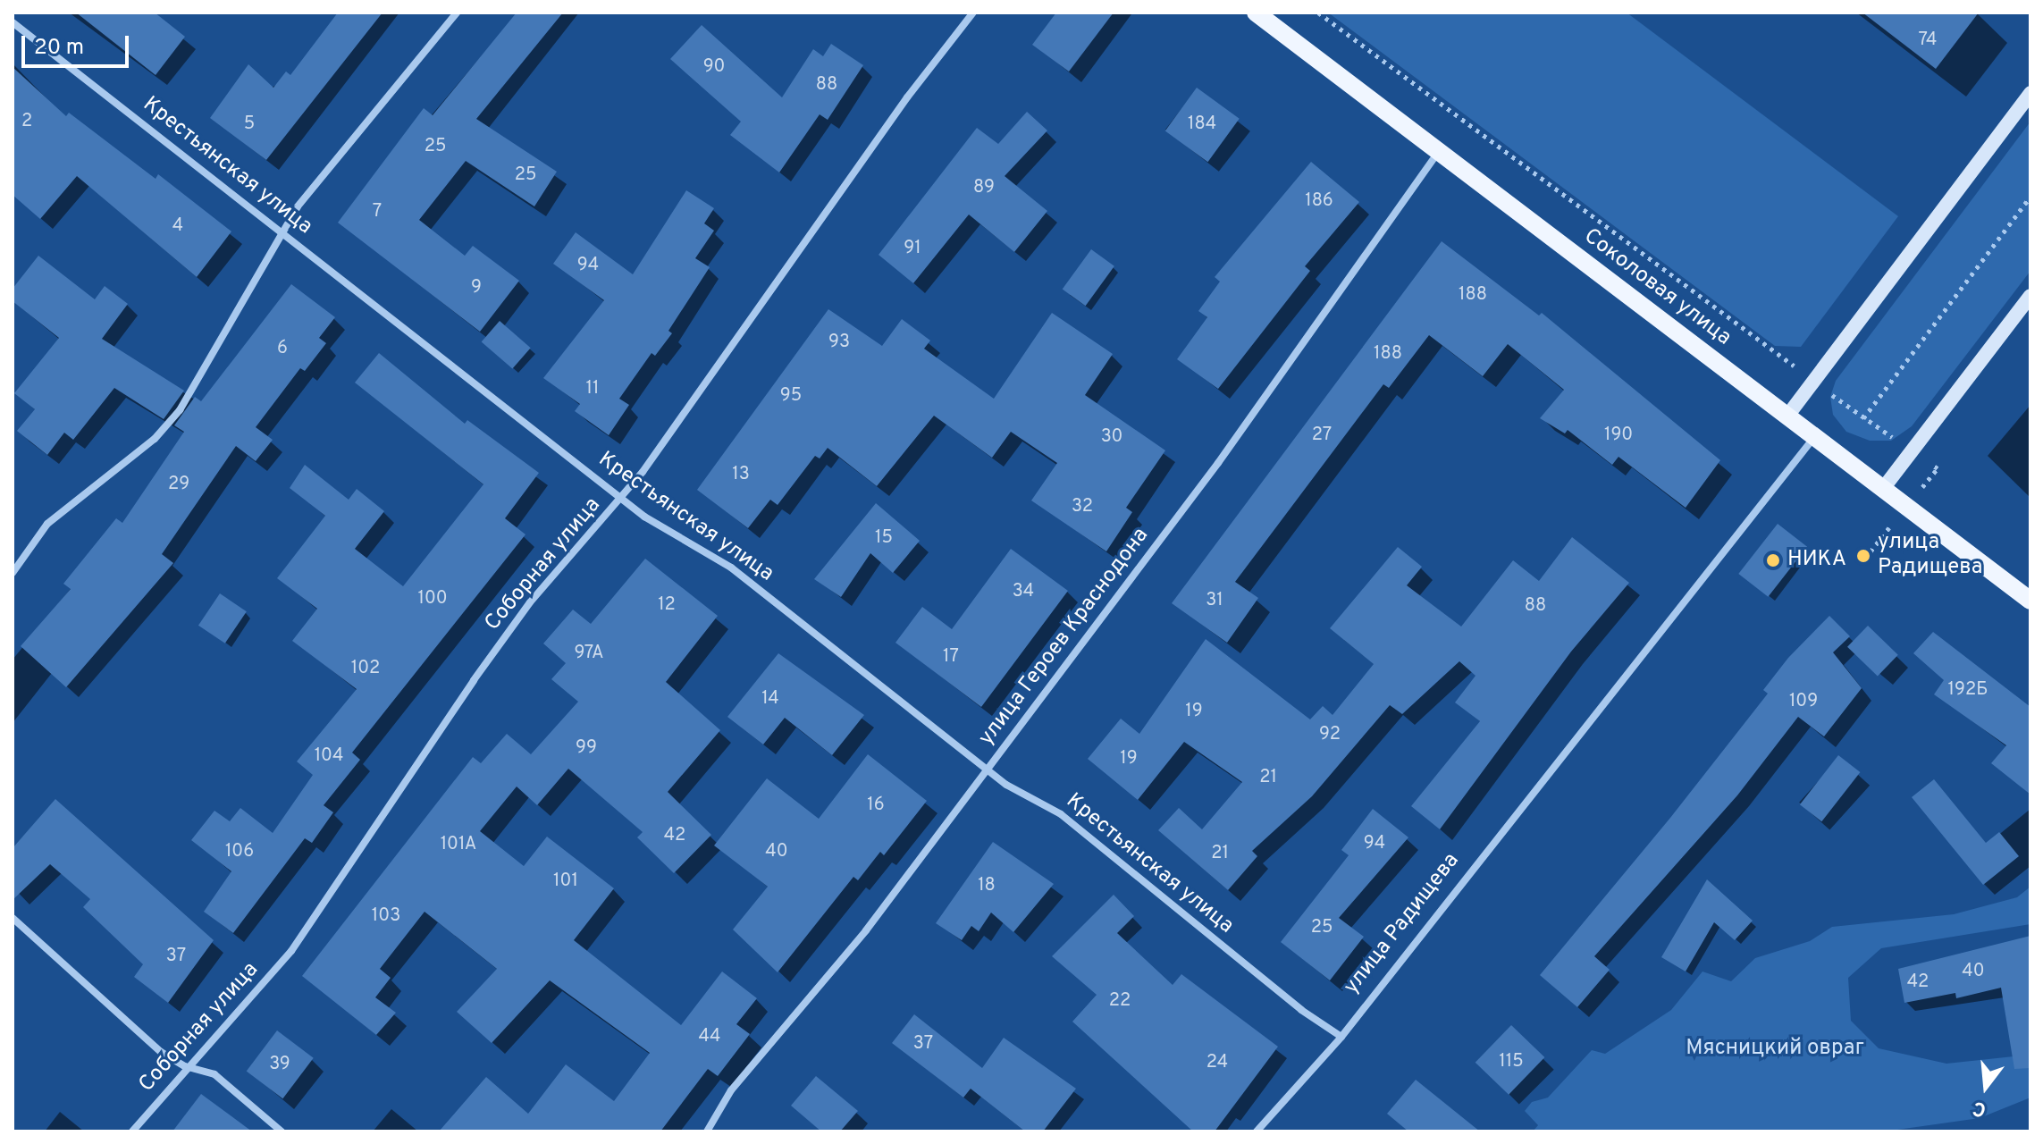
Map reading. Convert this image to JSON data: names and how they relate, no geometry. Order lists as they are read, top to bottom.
{
  "streets": {
    "main road": ["Соколовая улица"],
    "street": [
      "Крестьянская улица",
      "Соборная улица",
      "улица Героев Краснодона",
      "улица Радищева"
    ]
  },
  "crossings": [
    ["Крестьянская улица", "Соборная улица"],
    ["Крестьянская улица", "улица Героев Краснодона"],
    ["Крестьянская улица", "улица Радищева"],
    ["Соколовая улица", "улица Героев Краснодона"],
    ["Соколовая улица", "улица Радищева"]
  ],
  "parks": ["Мясницкий овраг"],
  "places": ["улица Радищева", "НИКА"],
  "house_numbers": [
    "74",
    "90",
    "88",
    "2",
    "5",
    "184",
    "25",
    "25",
    "89",
    "186",
    "7",
    "4",
    "91",
    "94",
    "9",
    "188",
    "93",
    "6",
    "188",
    "11",
    "95",
    "27",
    "190",
    "30",
    "13",
    "29",
    "32",
    "15",
    "34",
    "100",
    "31",
    "12",
    "88",
    "97А",
    "17",
    "102",
    "192Б",
    "14",
    "109",
    "19",
    "92",
    "99",
    "104",
    "19",
    "21",
    "16",
    "42",
    "94",
    "101А",
    "106",
    "40",
    "21",
    "101",
    "18",
    "103",
    "25",
    "37",
    "40",
    "42",
    "22",
    "44",
    "37",
    "115",
    "24",
    "39"
  ],
  "scale_bar": "20 m",
  "north": "bottom"
}
